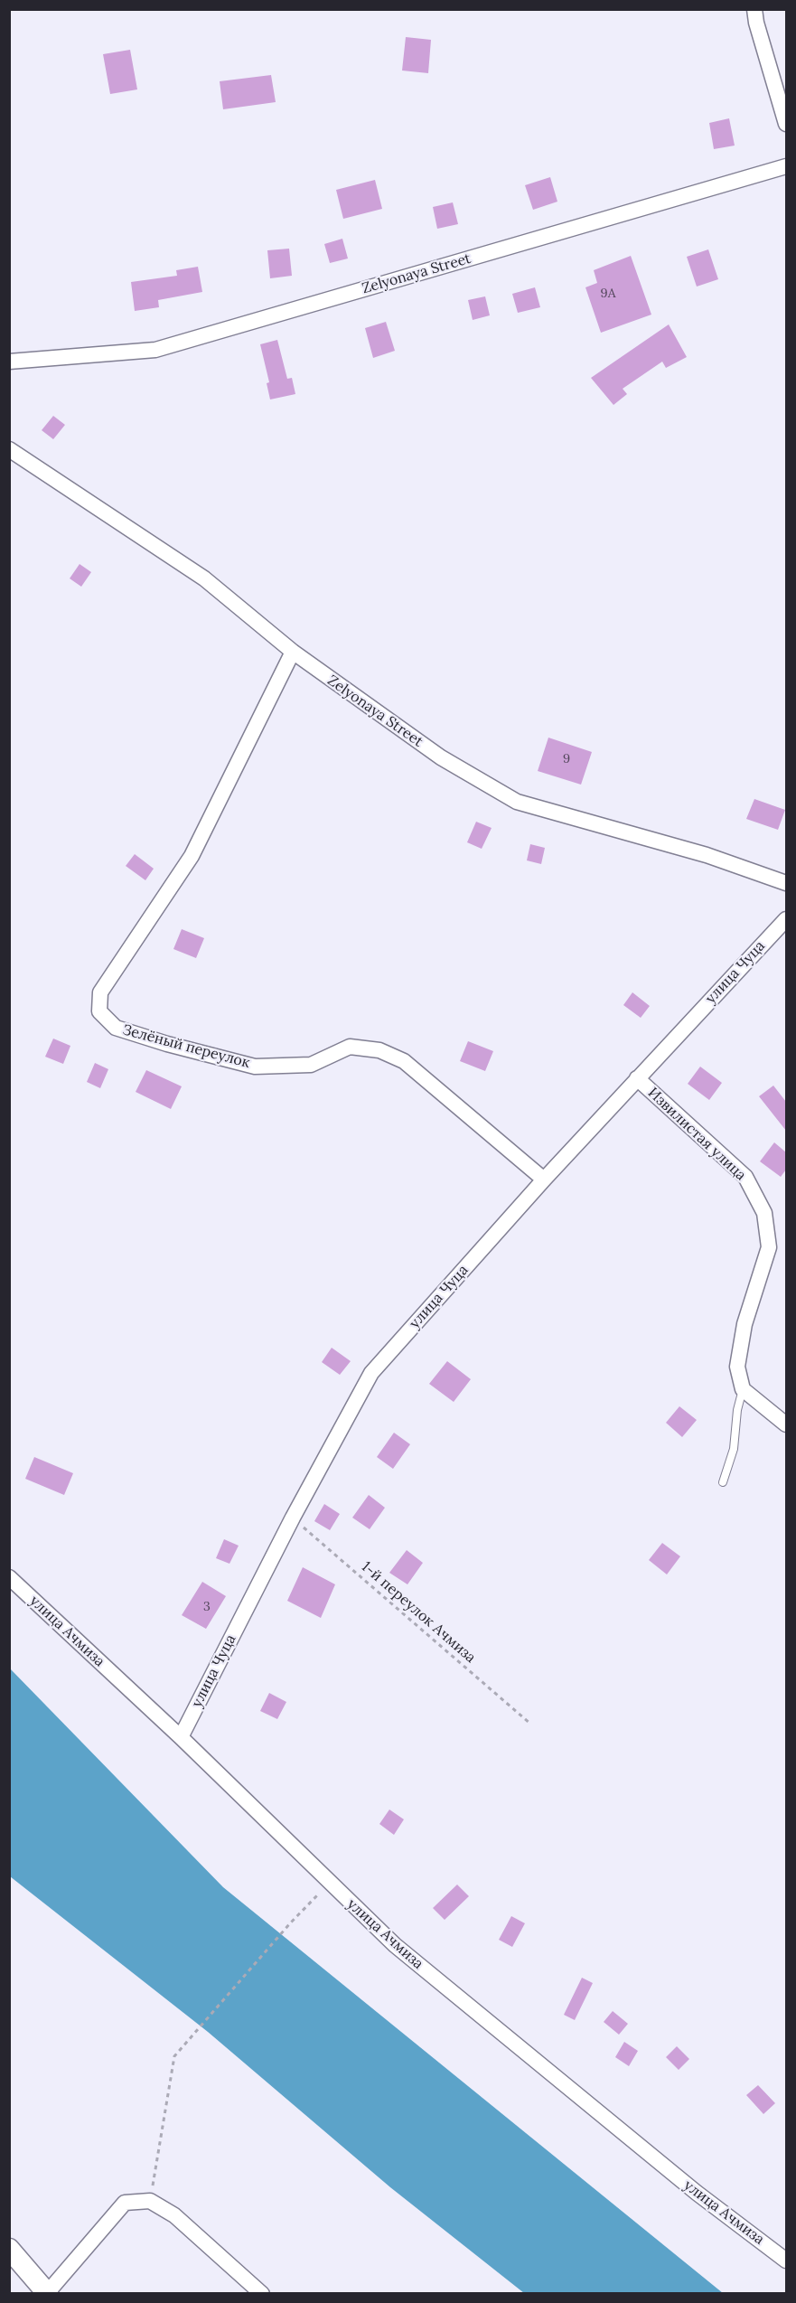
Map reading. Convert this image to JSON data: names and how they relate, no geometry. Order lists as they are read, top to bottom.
{
  "streets": {
    "street": [
      "Zelyonaya Street",
      "улица Чуца",
      "Зелёный переулок",
      "Извилистая улица",
      "улица Ачмиза"
    ],
    "path": ["1-й переулок Ачмиза"]
  },
  "crossings": [
    ["Zelyonaya Street", "Зелёный переулок"],
    ["улица Чуца", "Зелёный переулок"],
    ["улица Чуца", "Извилистая улица"],
    ["улица Чуца", "1-й переулок Ачмиза"],
    ["улица Чуца", "улица Ачмиза"]
  ],
  "house_numbers": ["9А", "9", "3"]
}
